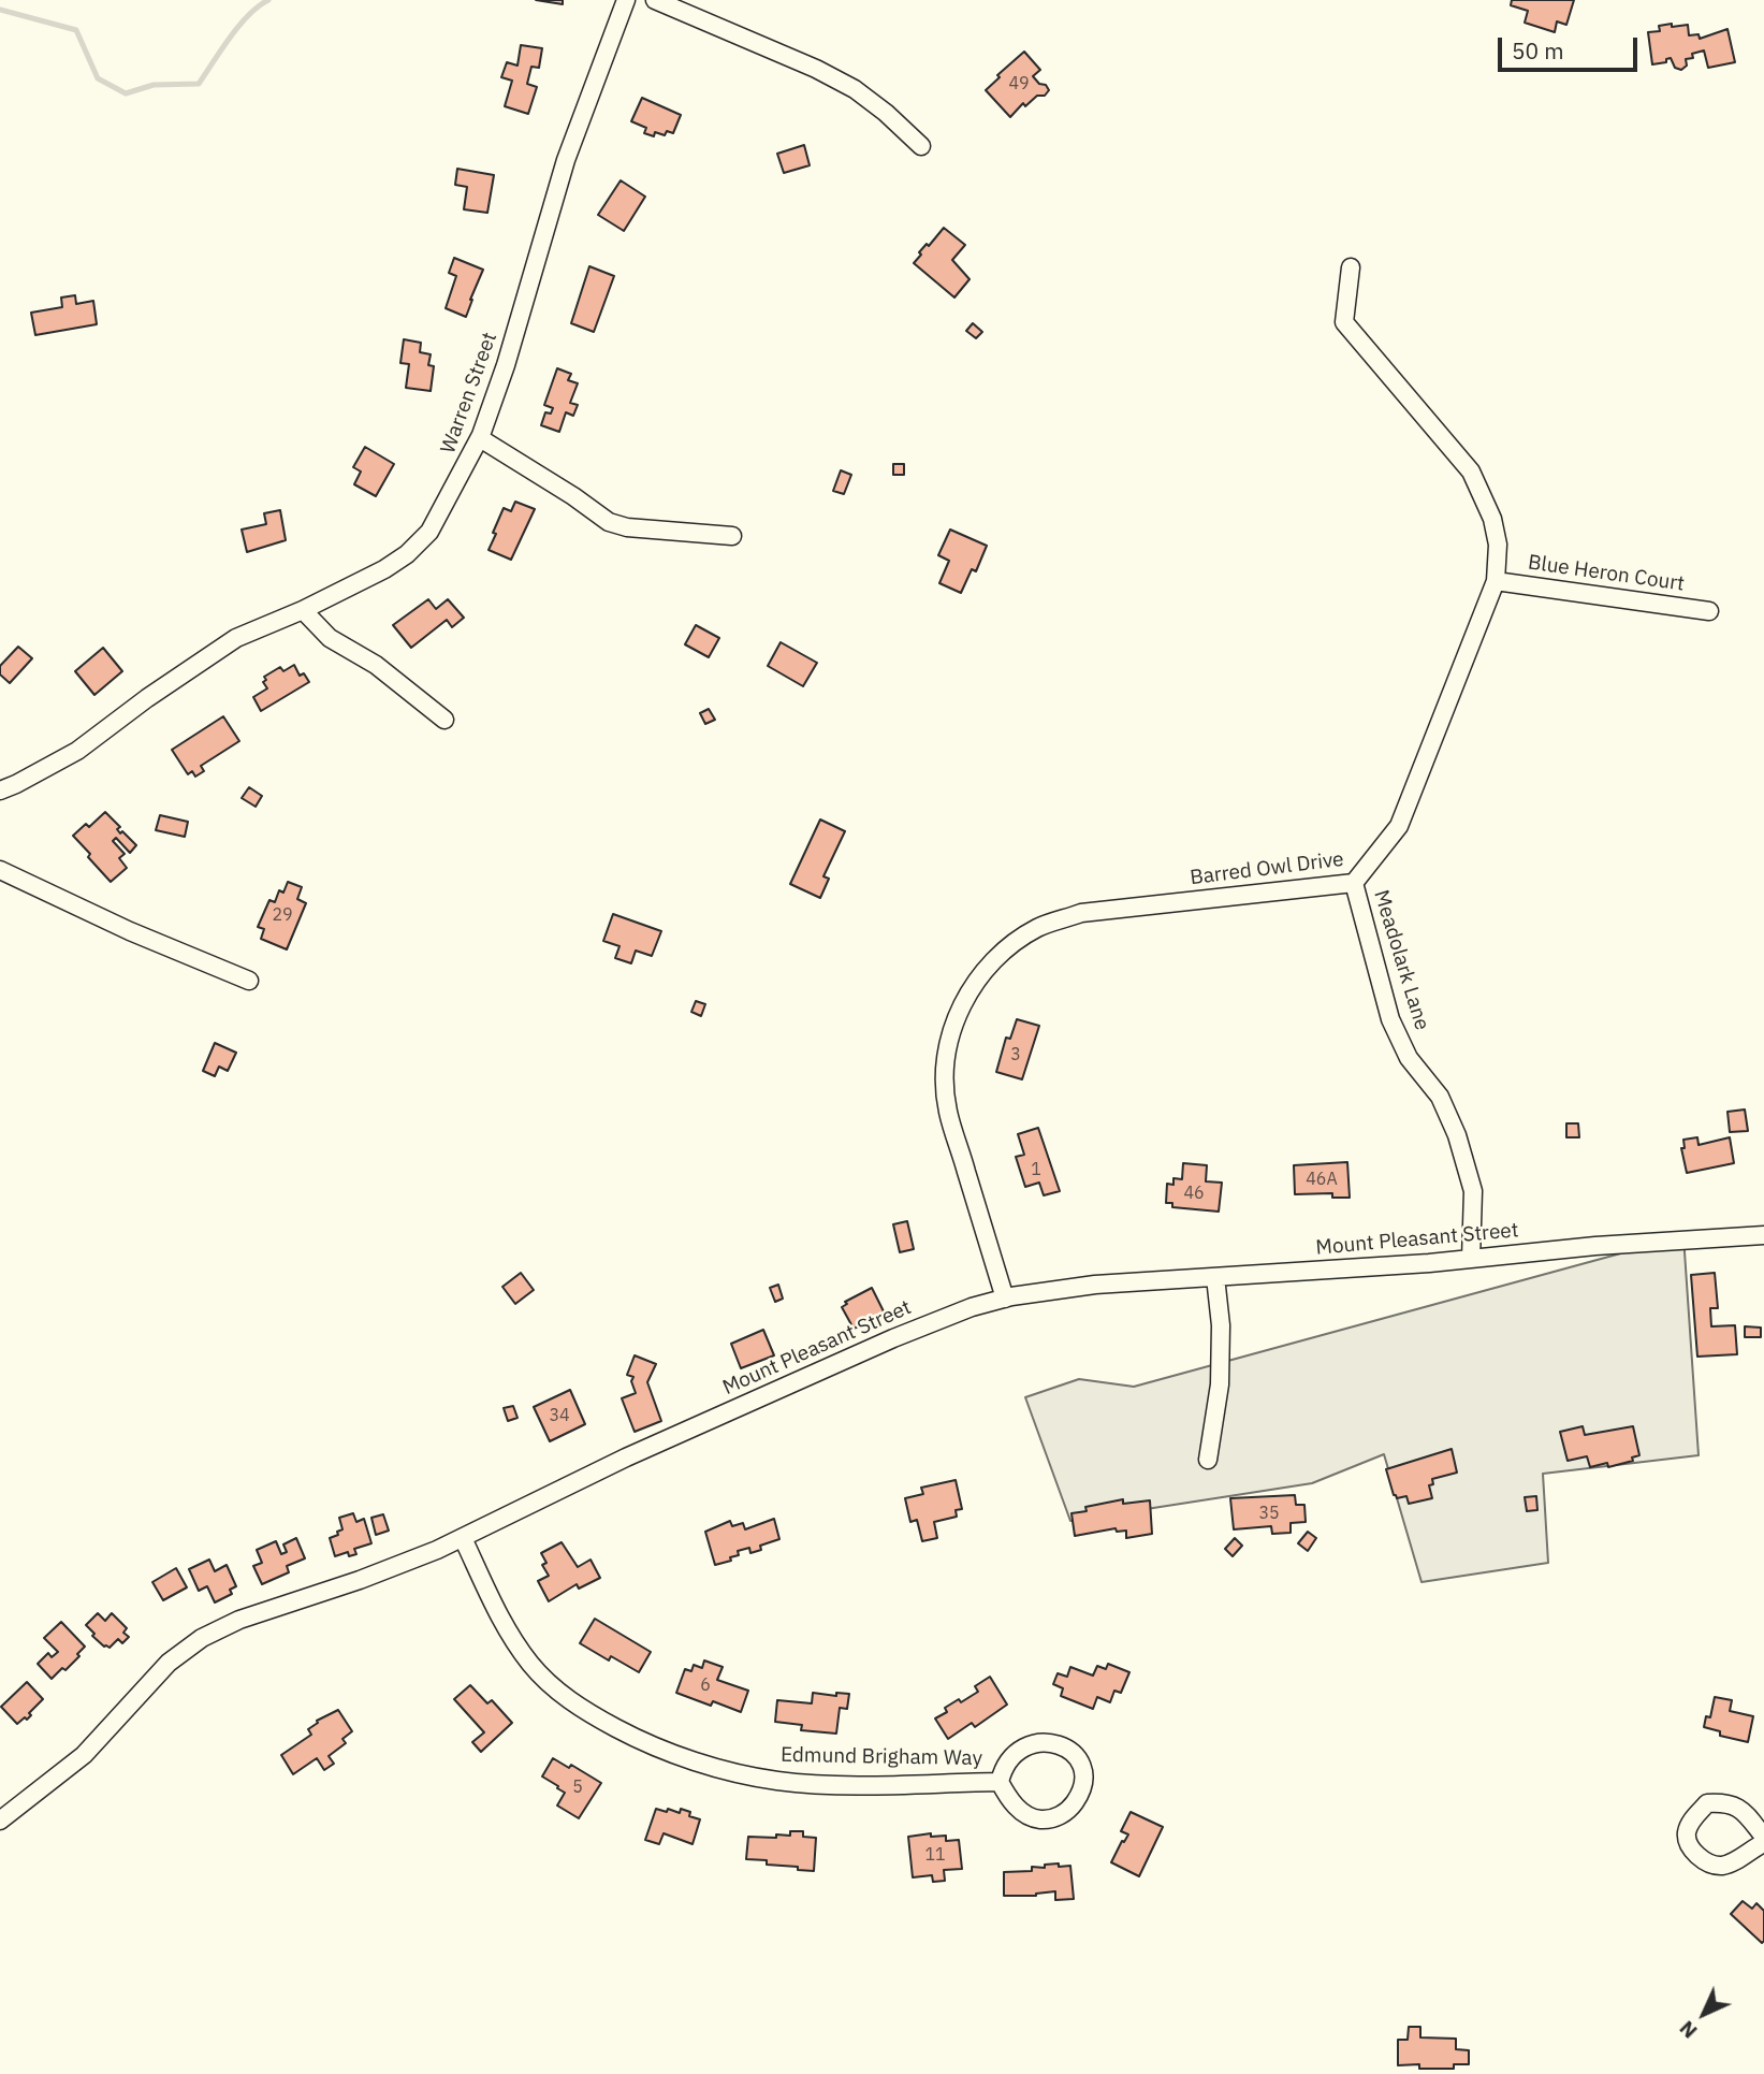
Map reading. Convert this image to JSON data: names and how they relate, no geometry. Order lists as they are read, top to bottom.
{
  "streets": {
    "street": [
      "Warren Street",
      "Blue Heron Court",
      "Barred Owl Drive",
      "Meadolark Lane",
      "Mount Pleasant Street",
      "Edmund Brigham Way"
    ]
  },
  "crossings": [
    ["Blue Heron Court", "Barred Owl Drive"],
    ["Barred Owl Drive", "Meadolark Lane"],
    ["Barred Owl Drive", "Mount Pleasant Street"],
    ["Meadolark Lane", "Mount Pleasant Street"],
    ["Mount Pleasant Street", "Edmund Brigham Way"]
  ],
  "house_numbers": [
    "49",
    "29",
    "3",
    "1",
    "46A",
    "46",
    "34",
    "35",
    "6",
    "5",
    "11"
  ],
  "scale_bar": "50 m",
  "north": "bottom left"
}
